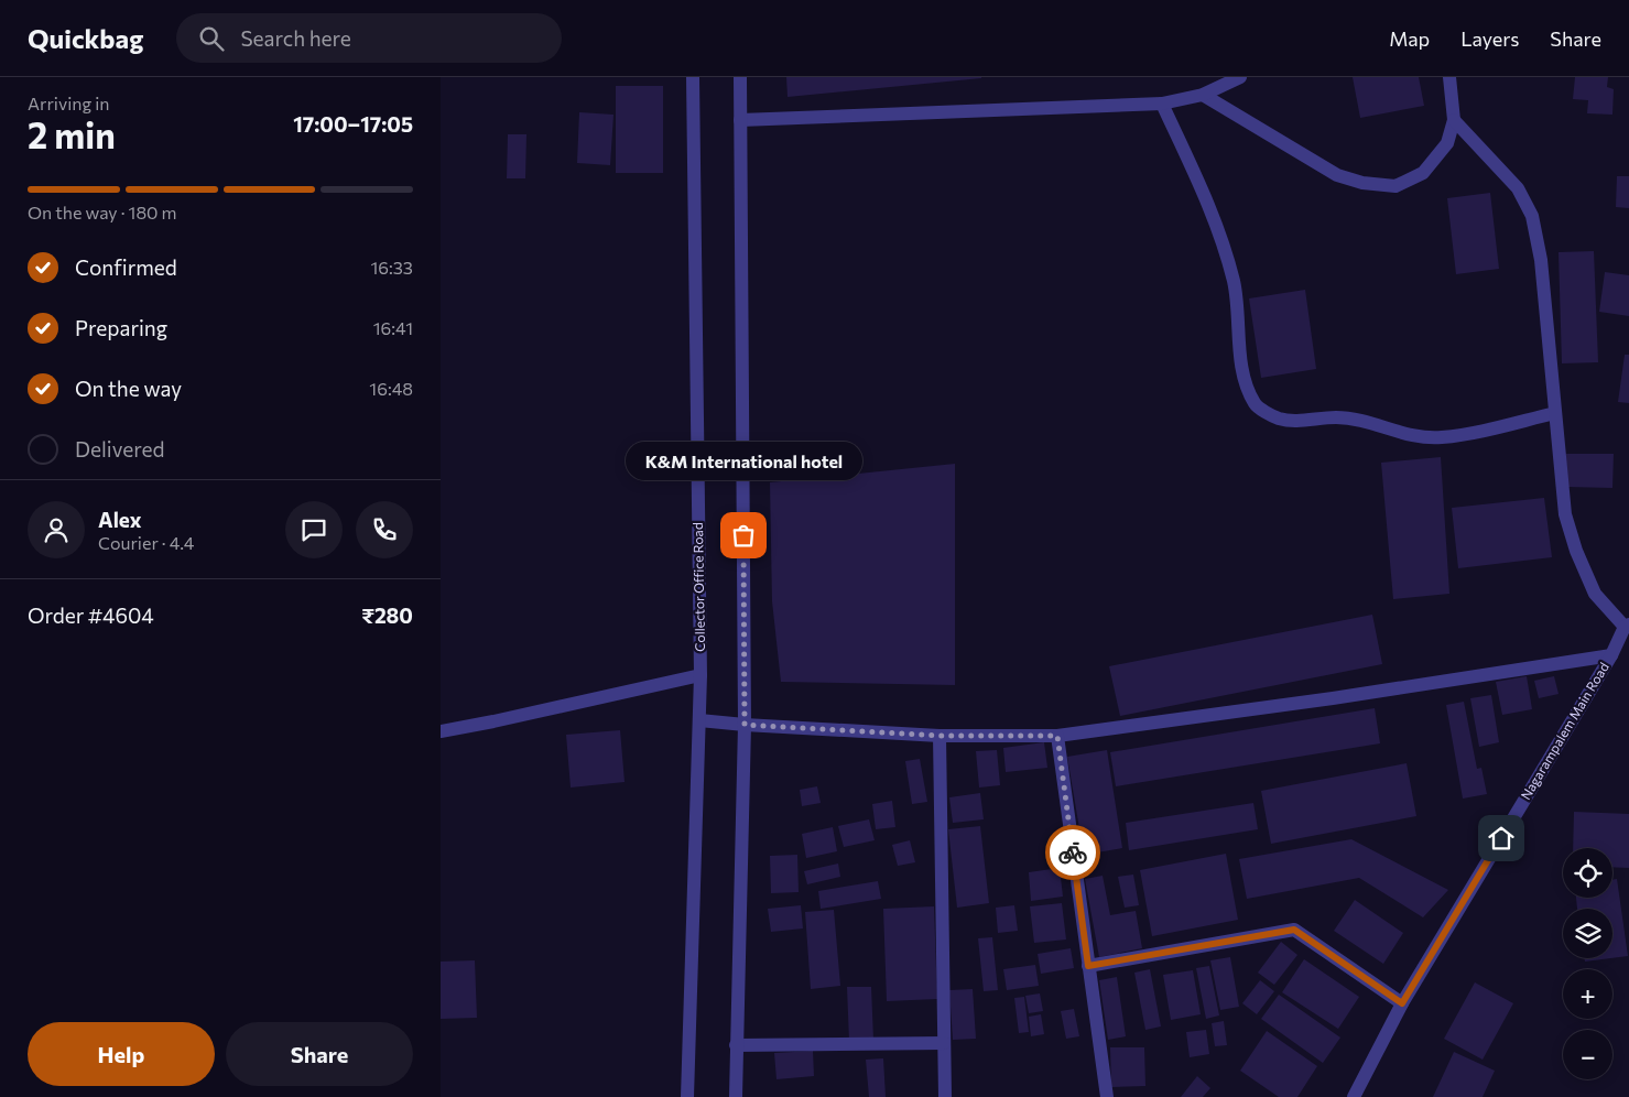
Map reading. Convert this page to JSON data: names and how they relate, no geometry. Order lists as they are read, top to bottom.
{
  "streets": {
    "street": ["Collector Office Road", "Nagarampalem Main Road"]
  },
  "places": ["K&M International hotel"],
  "page": {
    "header": "Quickbag",
    "search": "Search here",
    "nav": ["Map", "Layers", "Share"],
    "heading": ["2 min", "Arriving in", "17:00–17:05"],
    "panel": [
      "Alex",
      "Courier · 4.4",
      "Order #4604",
      "₹280"
    ],
    "bar": "On the way · 180 m",
    "list": [
      ["Confirmed", "16:33"],
      ["Preparing", "16:41"],
      ["On the way", "16:48"],
      "Delivered"
    ],
    "bubble": "K&M International hotel",
    "map_buttons": ["+", "−"],
    "buttons": ["Help", "Share"]
  }
}
